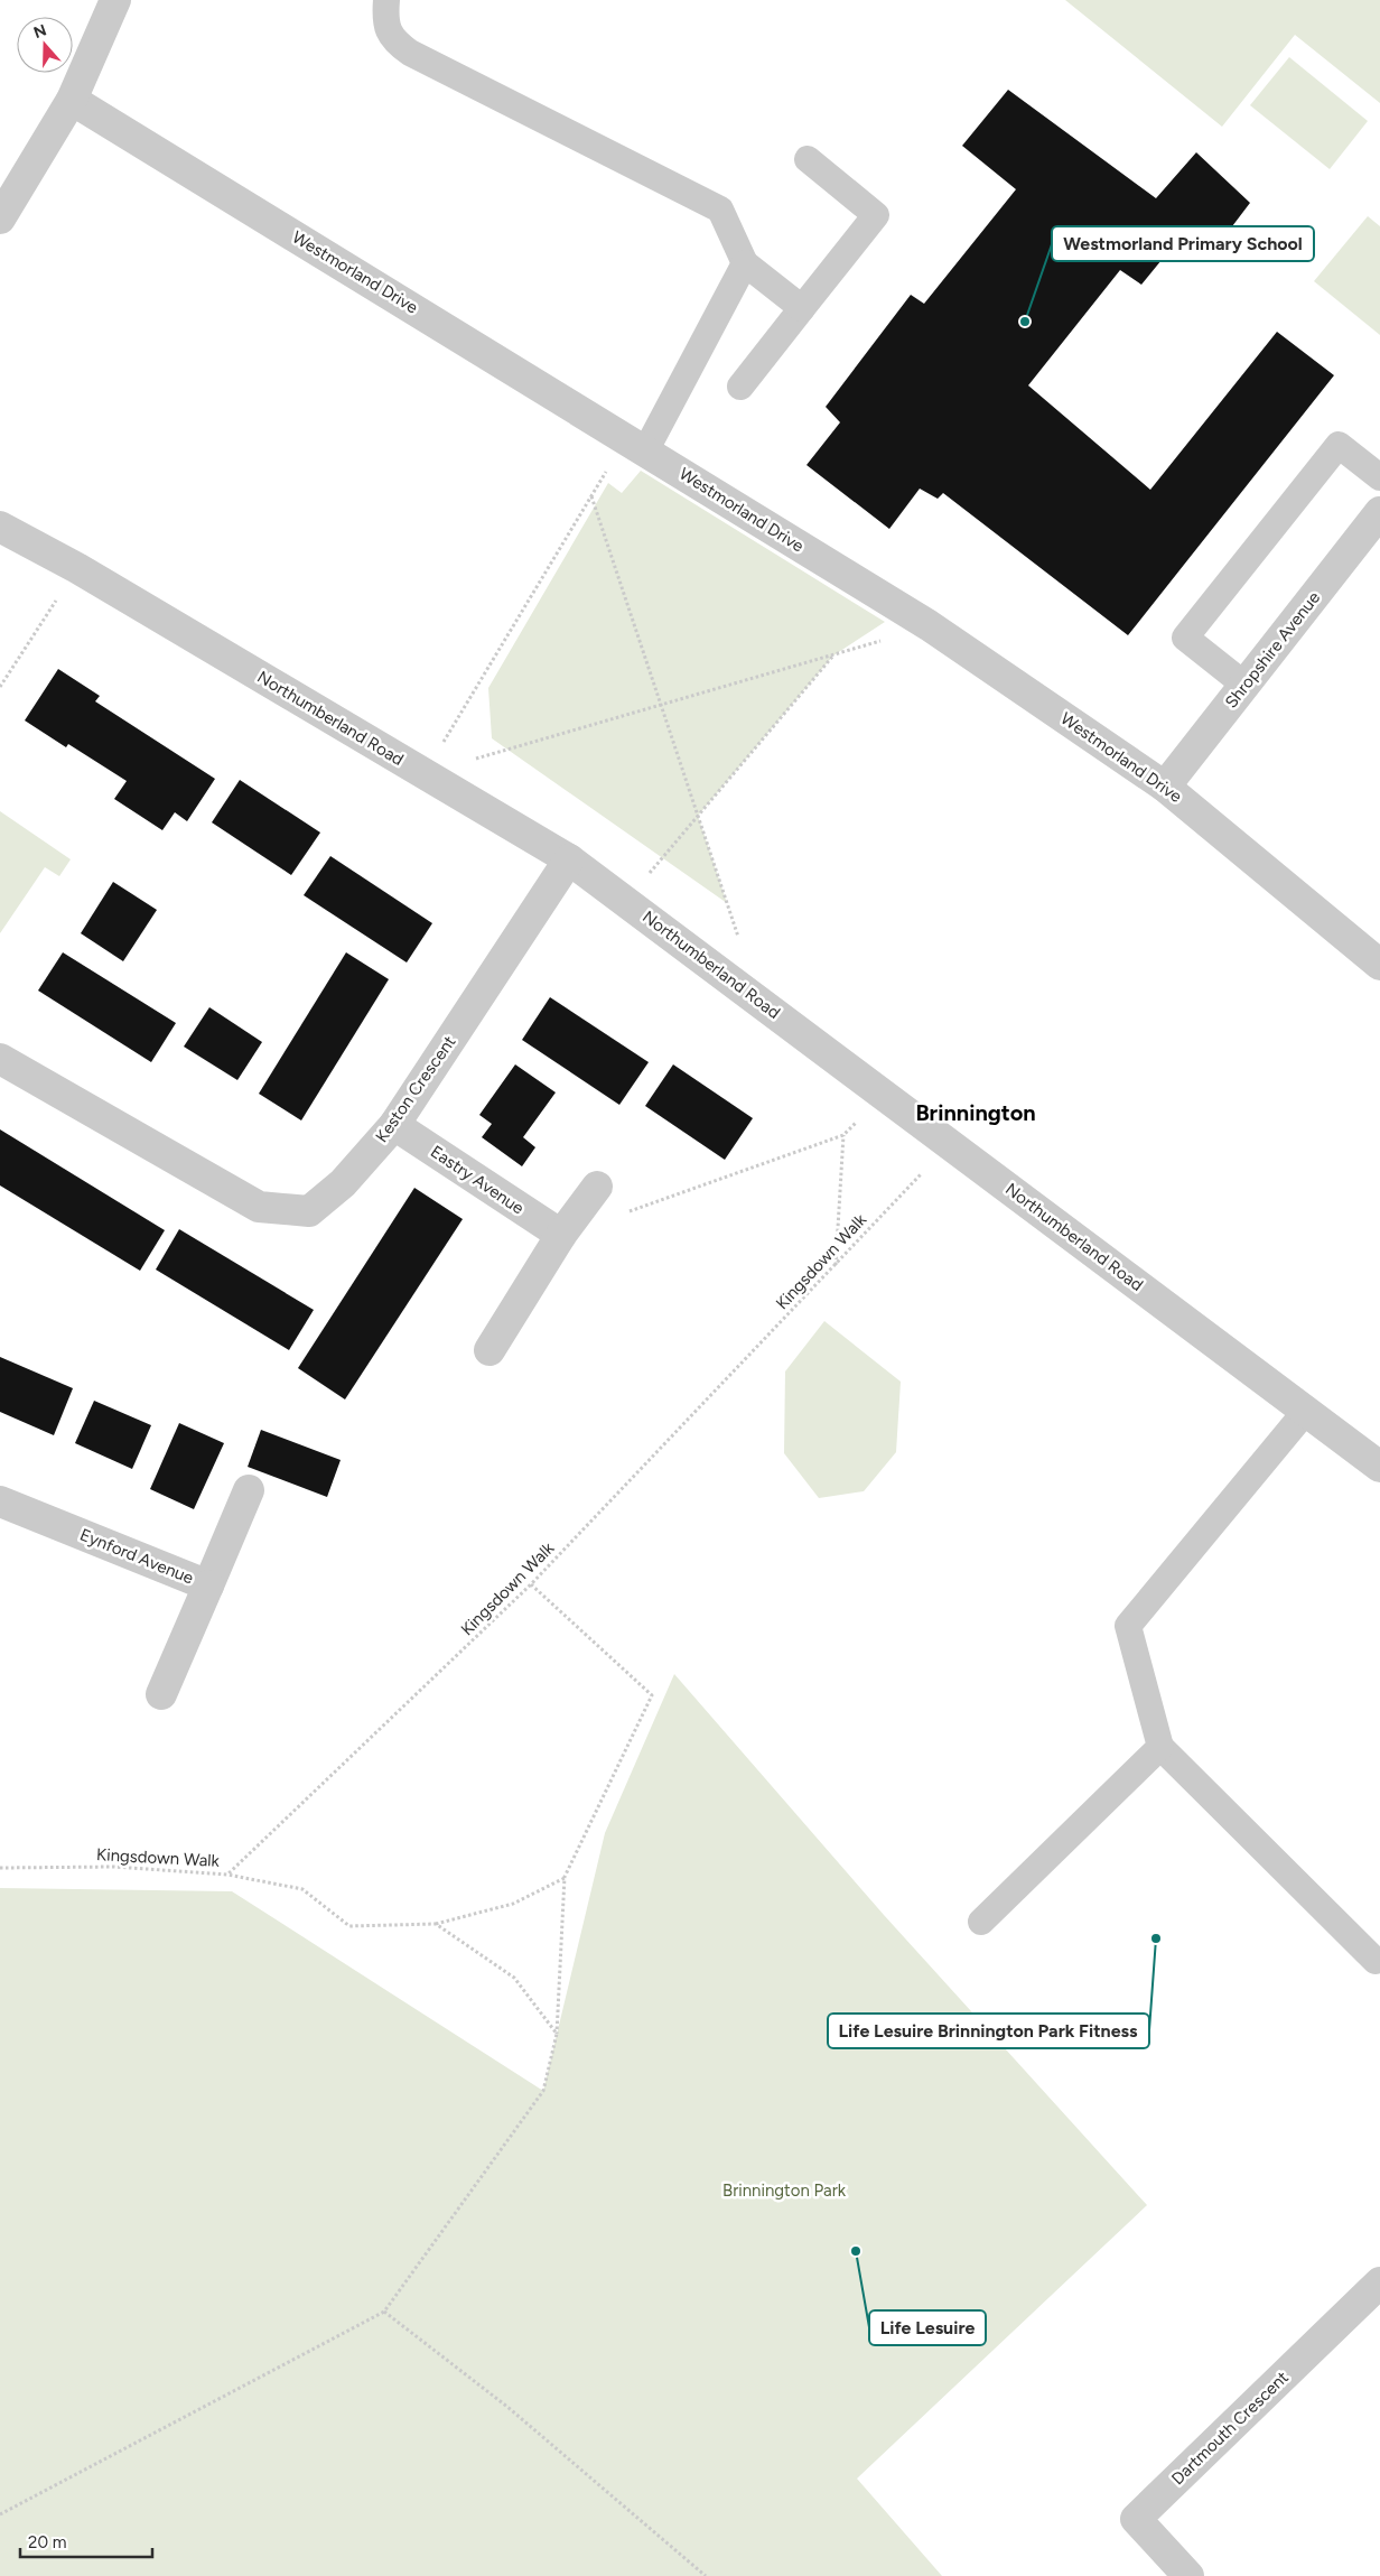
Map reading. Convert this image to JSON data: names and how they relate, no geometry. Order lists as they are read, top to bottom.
{
  "streets": {
    "street": [
      "Westmorland Drive",
      "Shropshire Avenue",
      "Northumberland Road",
      "Keston Crescent",
      "Eastry Avenue",
      "Eynford Avenue",
      "Dartmouth Crescent"
    ],
    "path": ["Kingsdown Walk"]
  },
  "crossings": [
    ["Westmorland Drive", "Shropshire Avenue"],
    ["Northumberland Road", "Keston Crescent"],
    ["Northumberland Road", "Kingsdown Walk"],
    ["Keston Crescent", "Eastry Avenue"]
  ],
  "districts": ["Brinnington"],
  "parks": ["Brinnington Park"],
  "places": ["Westmorland Primary School", "Life Lesuire Brinnington Park Fitness", "Life Lesuire"],
  "scale_bar": "20 m",
  "north": "top"
}
